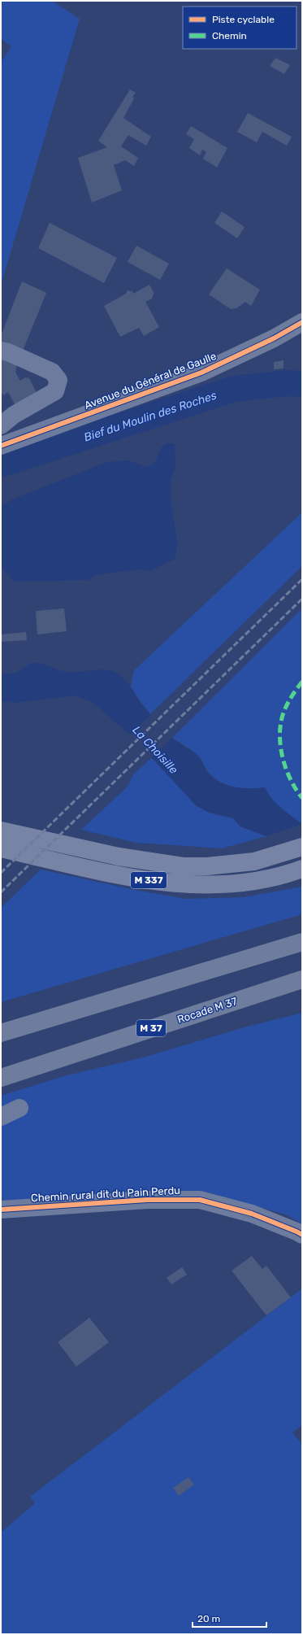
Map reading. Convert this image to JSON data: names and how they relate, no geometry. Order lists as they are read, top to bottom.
{
  "streets": {
    "highway": ["Rocade M 37", "M 37"],
    "main road": ["M 337"],
    "street": ["Avenue du Général de Gaulle", "Chemin rural dit du Pain Perdu"]
  },
  "water": ["Bief du Moulin des Roches", "La Choisille"],
  "legend": ["Piste cyclable", "Chemin"],
  "scale_bar": "20 m"
}
